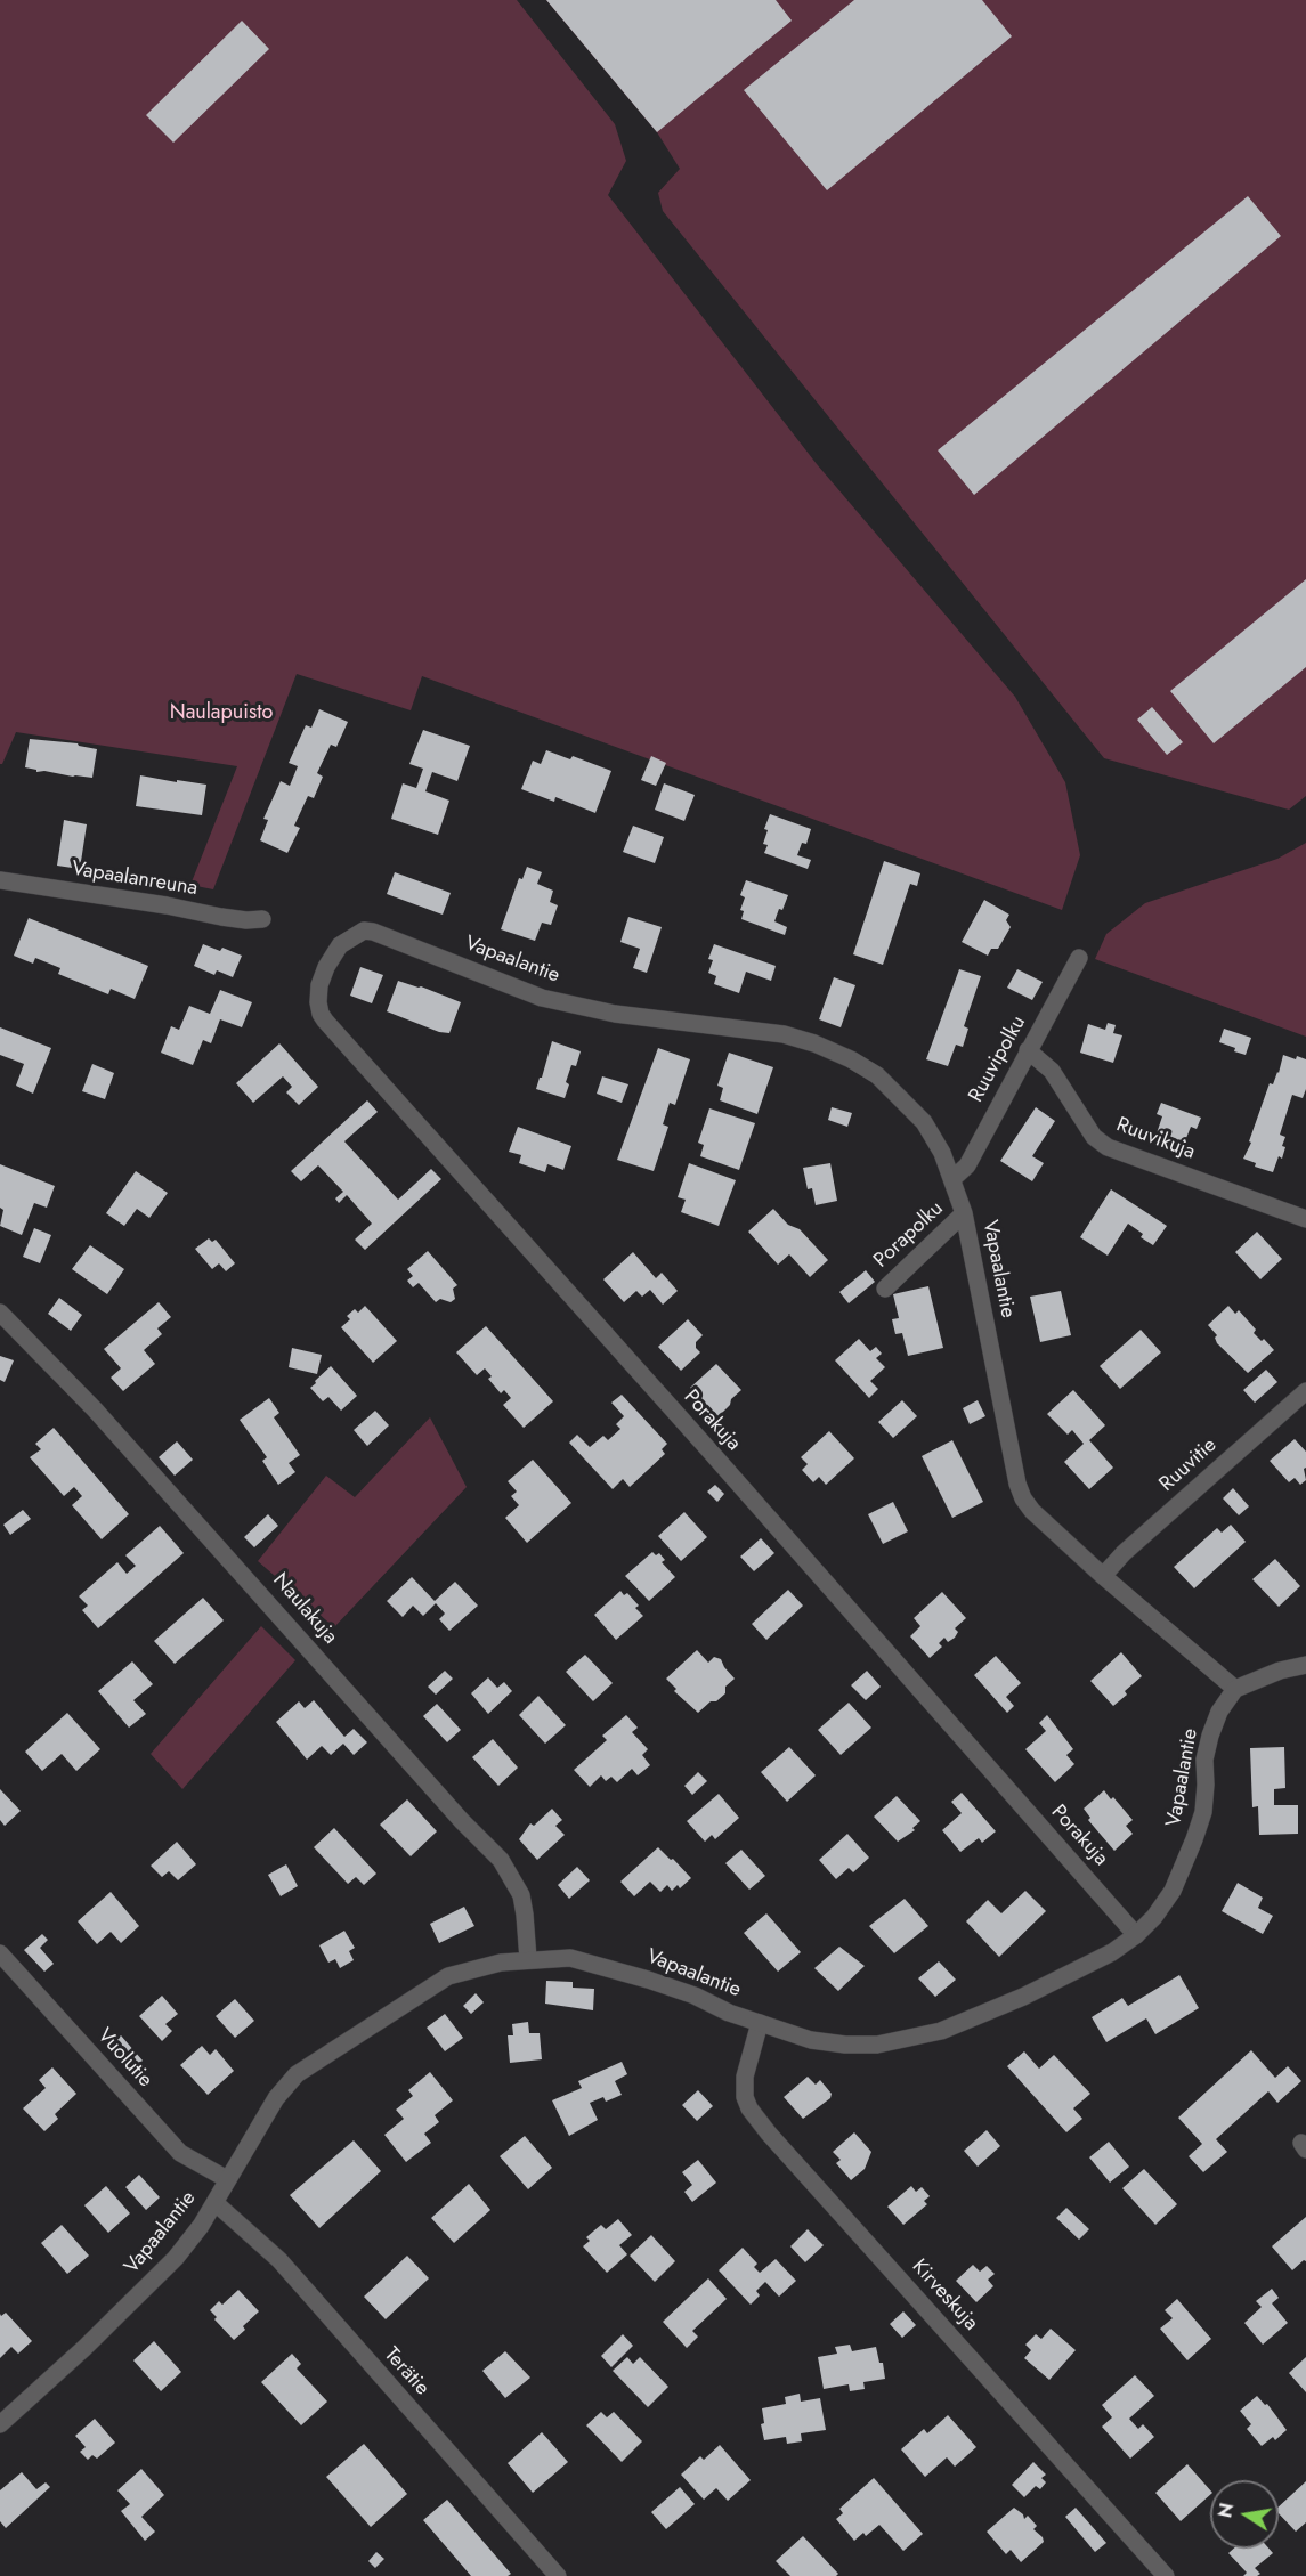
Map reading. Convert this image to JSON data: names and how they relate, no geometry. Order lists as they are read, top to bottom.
{
  "streets": {
    "street": [
      "Vapaalanreuna",
      "Vapaalantie",
      "Ruuvipolku",
      "Ruuvikuja",
      "Porapolku",
      "Porakuja",
      "Ruuvitie",
      "Naulakuja",
      "Vuolutie",
      "Kirveskuja",
      "Terätie"
    ]
  },
  "crossings": [
    ["Vapaalantie", "Ruuvipolku"],
    ["Vapaalantie", "Porapolku"],
    ["Vapaalantie", "Porakuja"],
    ["Vapaalantie", "Ruuvitie"],
    ["Vapaalantie", "Naulakuja"],
    ["Vapaalantie", "Vuolutie"],
    ["Vapaalantie", "Kirveskuja"],
    ["Vapaalantie", "Terätie"],
    ["Ruuvipolku", "Ruuvikuja"]
  ],
  "parks": ["Naulapuisto"],
  "north": "left"
}
